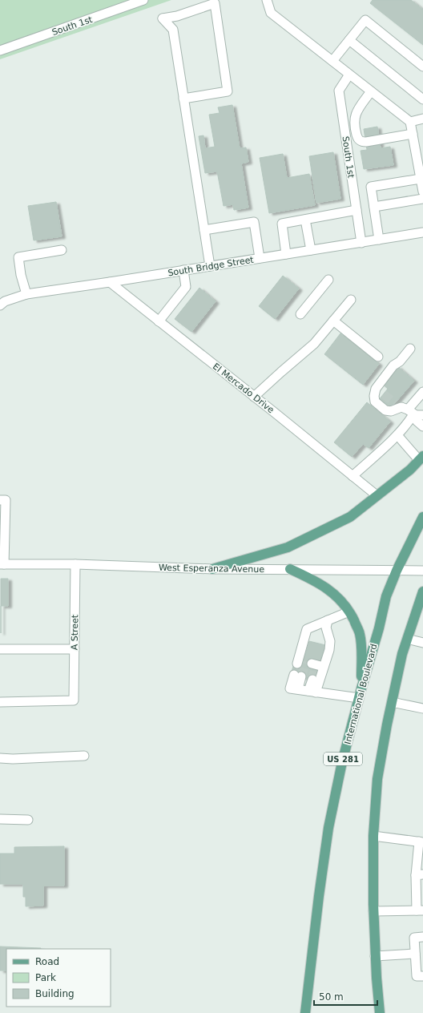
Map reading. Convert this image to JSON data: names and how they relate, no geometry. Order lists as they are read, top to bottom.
{
  "streets": {
    "main road": ["International Boulevard", "US 281"],
    "street": [
      "South 1st",
      "South Bridge Street",
      "El Mercado Drive",
      "West Esperanza Avenue",
      "A Street"
    ]
  },
  "crossings": [
    ["South 1st", "South Bridge Street"],
    ["South Bridge Street", "El Mercado Drive"],
    ["West Esperanza Avenue", "A Street"],
    ["West Esperanza Avenue", "International Boulevard"]
  ],
  "legend": ["Road", "Park", "Building"],
  "scale_bar": "50 m"
}
